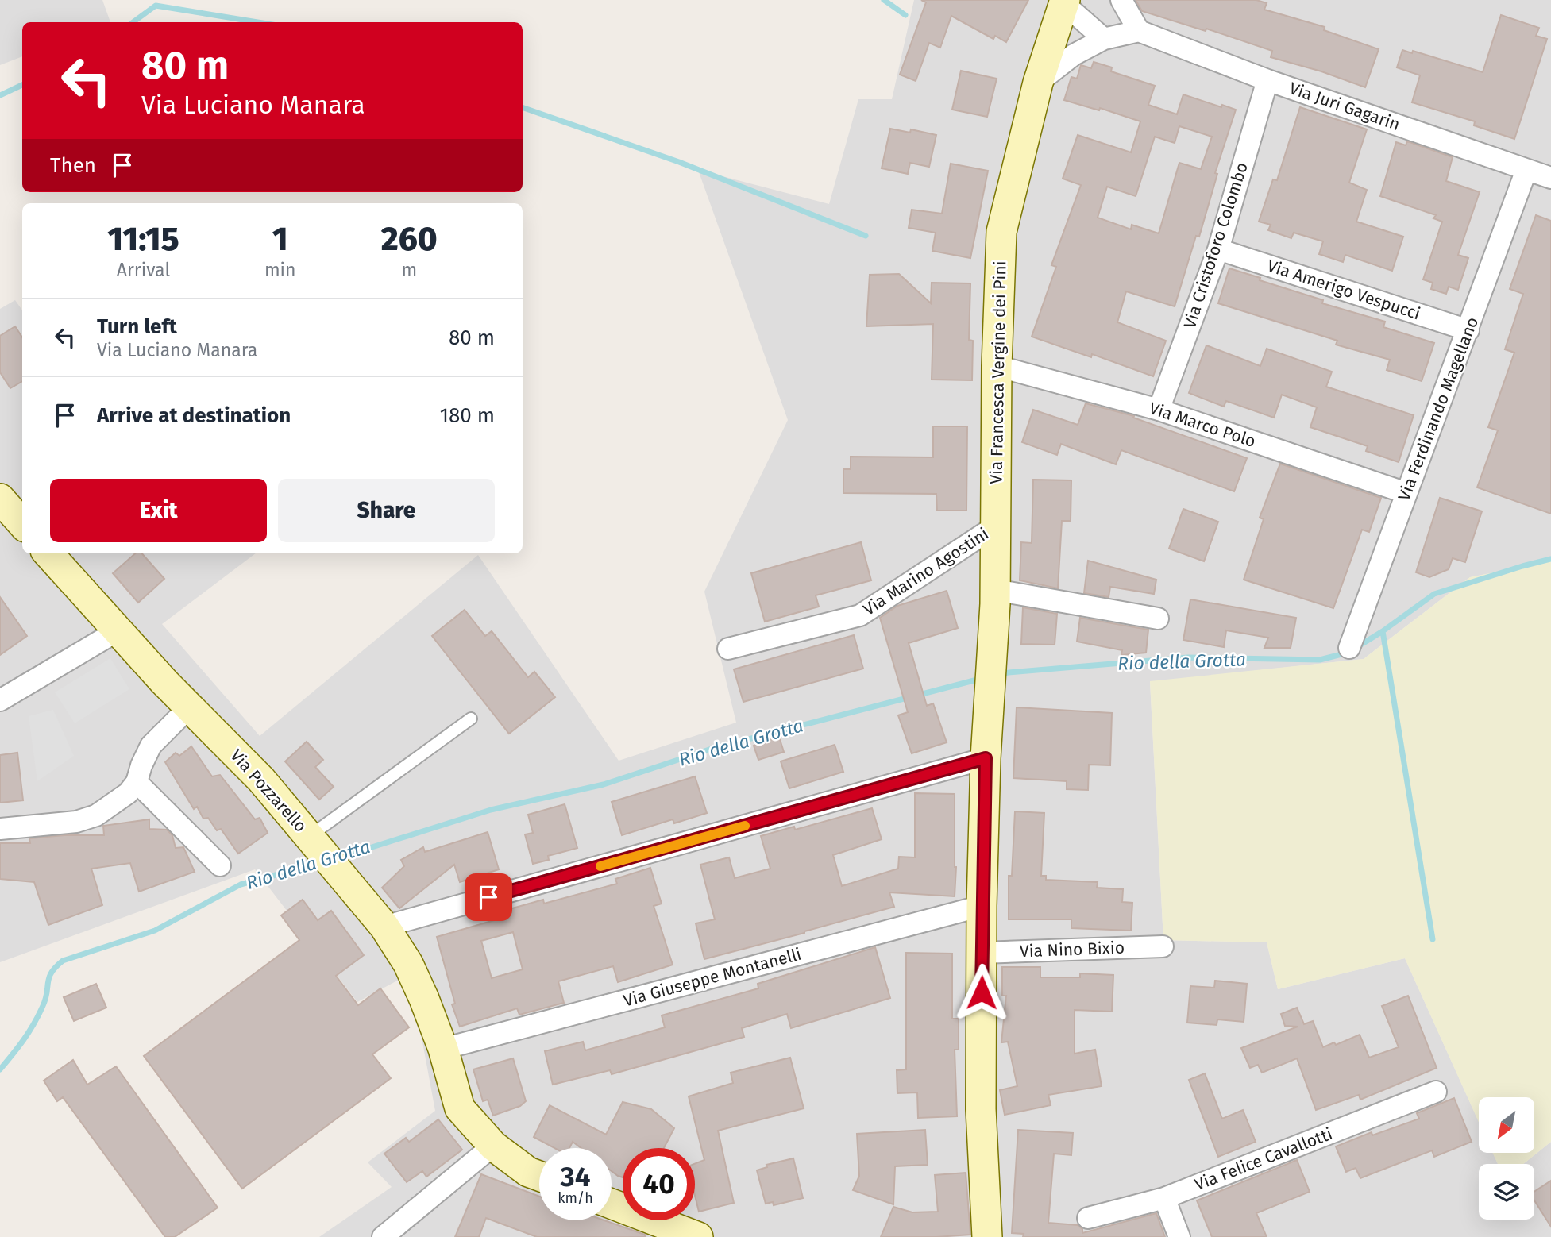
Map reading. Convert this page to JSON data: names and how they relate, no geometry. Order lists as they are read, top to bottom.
{
  "streets": {
    "street": [
      "Via Juri Gagarin",
      "Via Cristoforo Colombo",
      "Via Amerigo Vespucci",
      "Via Francesca Vergine dei Pini",
      "Via Ferdinando Magellano",
      "Via Marco Polo",
      "Via Marino Agostini",
      "Via Pozzarello",
      "Via Nino Bixio",
      "Via Giuseppe Montanelli",
      "Via Felice Cavallotti"
    ]
  },
  "crossings": [
    ["Via Juri Gagarin", "Via Cristoforo Colombo"],
    ["Via Juri Gagarin", "Via Ferdinando Magellano"],
    ["Via Cristoforo Colombo", "Via Amerigo Vespucci"],
    ["Via Cristoforo Colombo", "Via Marco Polo"],
    ["Via Amerigo Vespucci", "Via Ferdinando Magellano"],
    ["Via Francesca Vergine dei Pini", "Via Marco Polo"],
    ["Via Francesca Vergine dei Pini", "Via Marino Agostini"],
    ["Via Francesca Vergine dei Pini", "Via Nino Bixio"],
    ["Via Francesca Vergine dei Pini", "Via Giuseppe Montanelli"],
    ["Via Ferdinando Magellano", "Via Marco Polo"],
    ["Via Pozzarello", "Via Giuseppe Montanelli"]
  ],
  "water": ["Rio della Grotta"],
  "north": "bottom left",
  "page": {
    "turn": ["80 m", "Via Luciano Manara"],
    "then": "Then",
    "eta": [
      "11:15",
      "Arrival",
      "1",
      "min",
      "260",
      "m"
    ],
    "list": [
      {
        "name": "Turn left",
        "note": "Via Luciano Manara",
        "value": "80 m"
      },
      {
        "name": "Arrive at destination",
        "value": "180 m"
      }
    ],
    "buttons": ["Exit", "Share"],
    "speed": "34 km/h",
    "limit": "40"
  }
}
